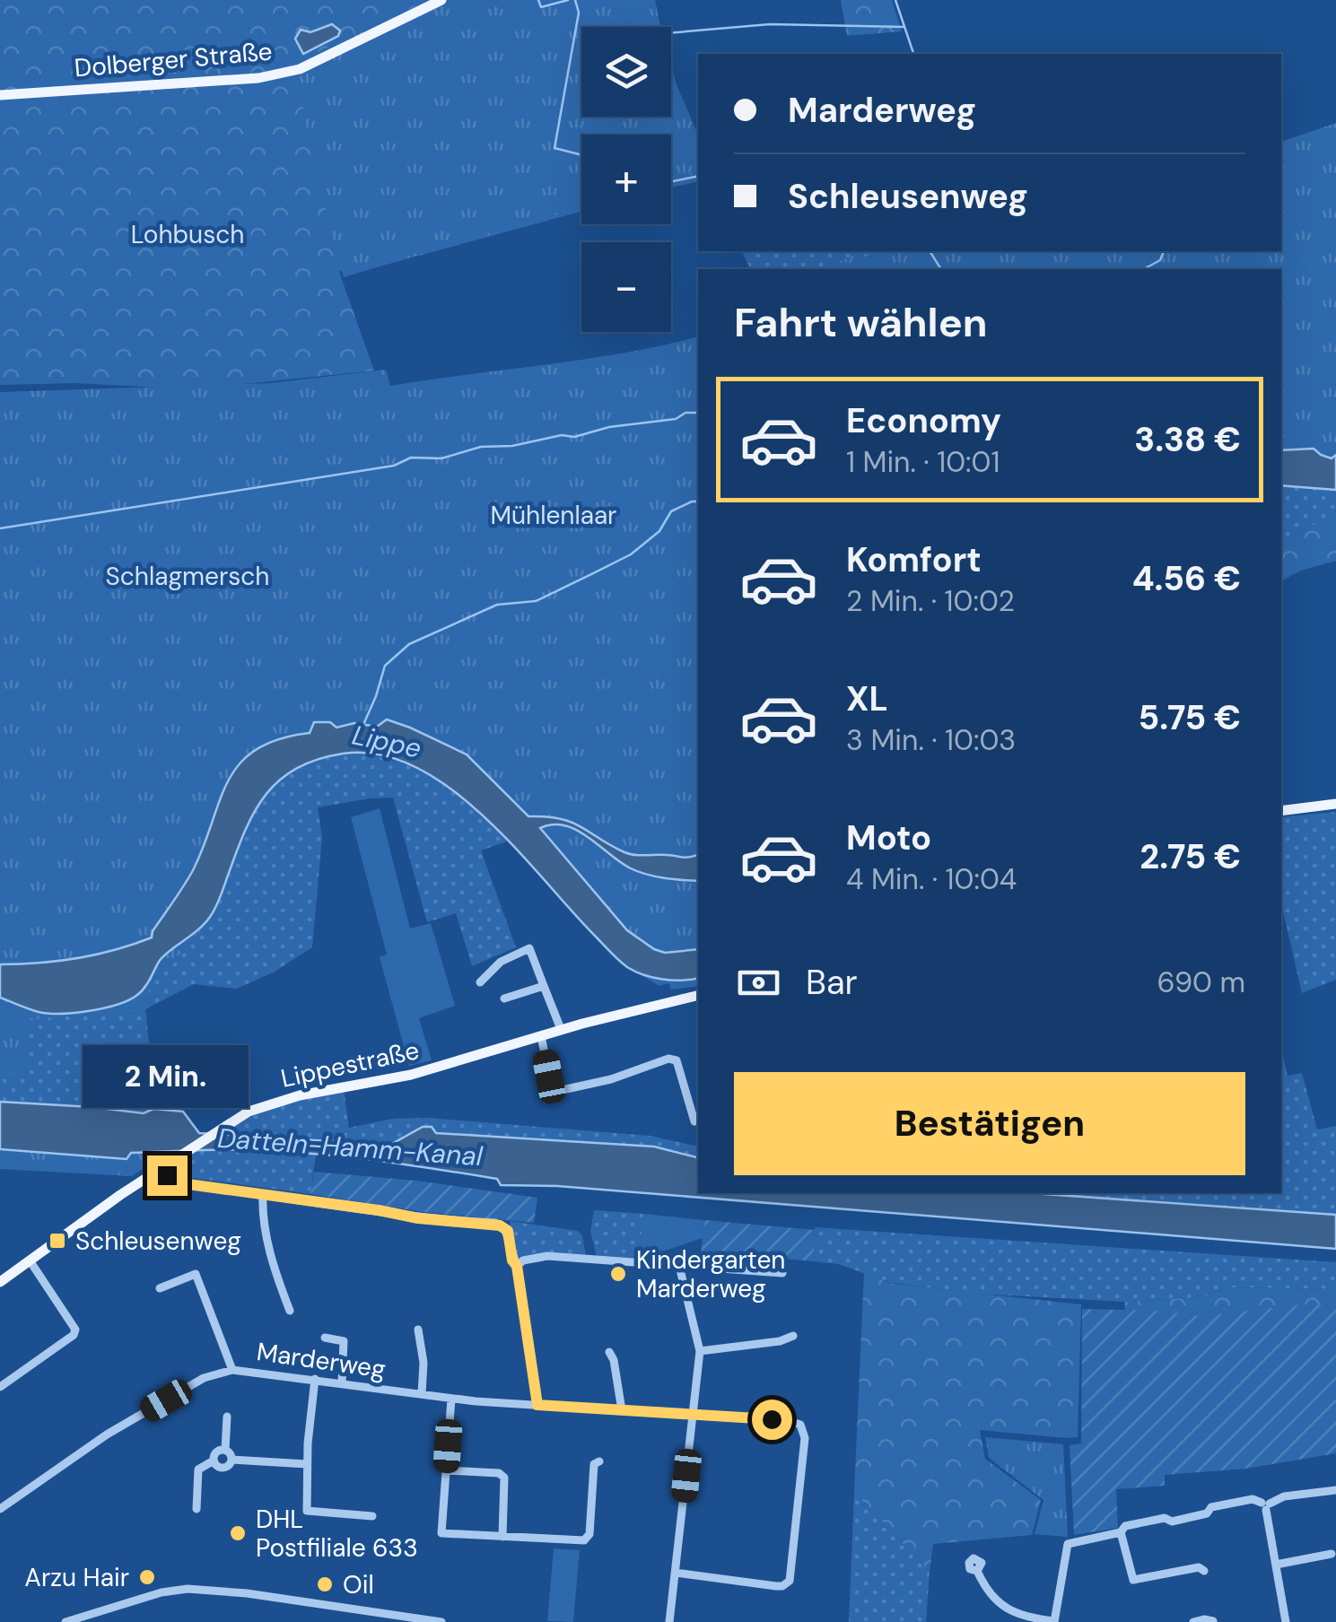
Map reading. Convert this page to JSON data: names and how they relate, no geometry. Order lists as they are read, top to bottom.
{
  "streets": {
    "main road": ["Dolberger Straße", "Lippestraße"],
    "street": ["Marderweg"]
  },
  "water": ["Lippe", "Datteln-Hamm-Kanal"],
  "parks": ["Lohbusch", "Mühlenlaar", "Schlagmersch"],
  "places": {
    "transit": ["Schleusenweg"],
    "other": [
      "Kindergarten Marderweg",
      "DHL Postfiliale 633",
      "Arzu Hair",
      "Oil"
    ]
  },
  "page": {
    "map_buttons": ["+", "−"],
    "banner": ["Marderweg", "Schleusenweg"],
    "heading": "Fahrt wählen",
    "list": [
      {
        "name": "Economy",
        "note": "1 Min. · 10:01",
        "value": "3.38 €"
      },
      {
        "name": "Komfort",
        "note": "2 Min. · 10:02",
        "value": "4.56 €"
      },
      {
        "name": "XL",
        "note": "3 Min. · 10:03",
        "value": "5.75 €"
      },
      {
        "name": "Moto",
        "note": "4 Min. · 10:04",
        "value": "2.75 €"
      }
    ],
    "pay": ["Bar", "690 m"],
    "bubble": "2 Min.",
    "buttons": "Bestätigen"
  }
}
